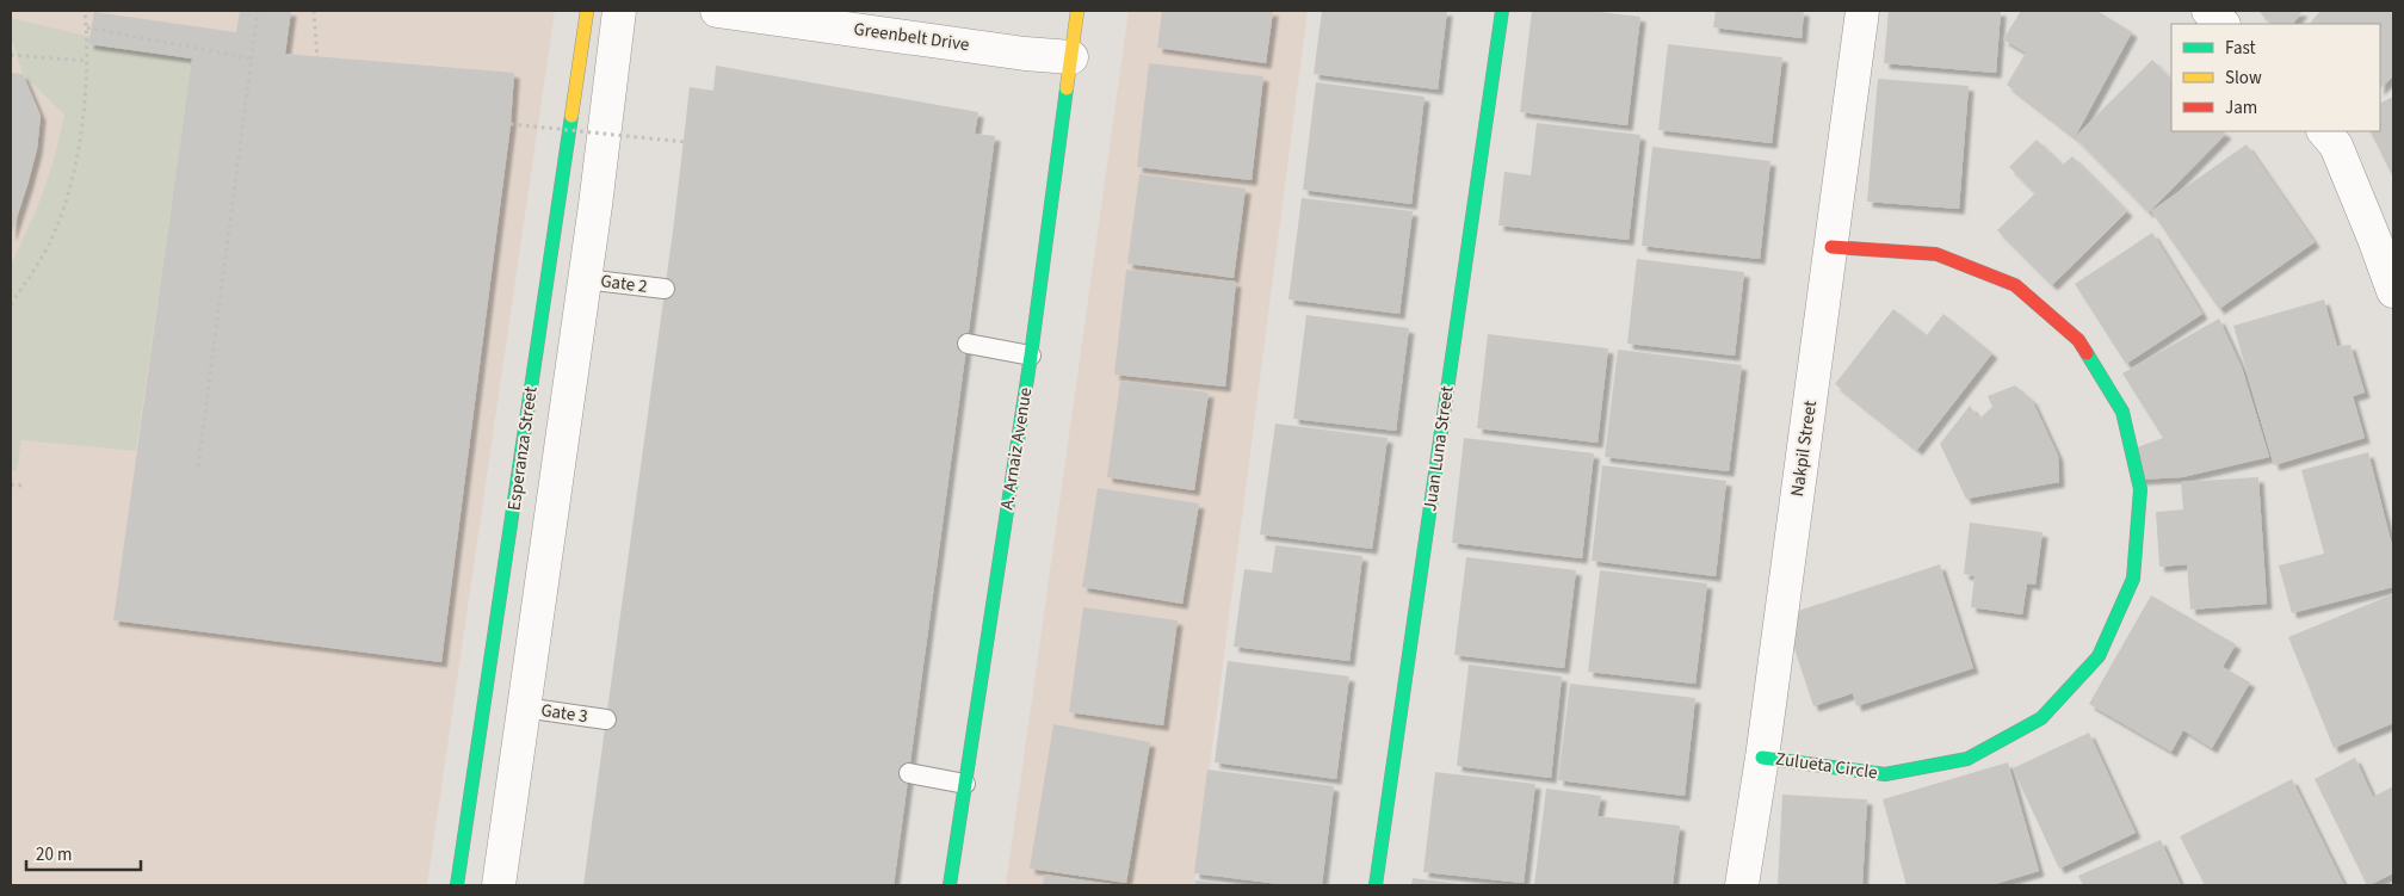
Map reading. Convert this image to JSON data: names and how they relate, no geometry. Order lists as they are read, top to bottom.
{
  "streets": {
    "street": [
      "Greenbelt Drive",
      "Esperanza Street",
      "A. Arnaiz Avenue",
      "Juan Luna Street",
      "Nakpil Street",
      "Zulueta Circle"
    ],
    "lane": ["Gate 2", "Gate 3"]
  },
  "crossings": [
    ["Greenbelt Drive", "A. Arnaiz Avenue"],
    ["Gate 2", "Esperanza Street"],
    ["Esperanza Street", "Gate 3"],
    ["Nakpil Street", "Zulueta Circle"]
  ],
  "legend": ["Fast", "Slow", "Jam"],
  "scale_bar": "20 m"
}
